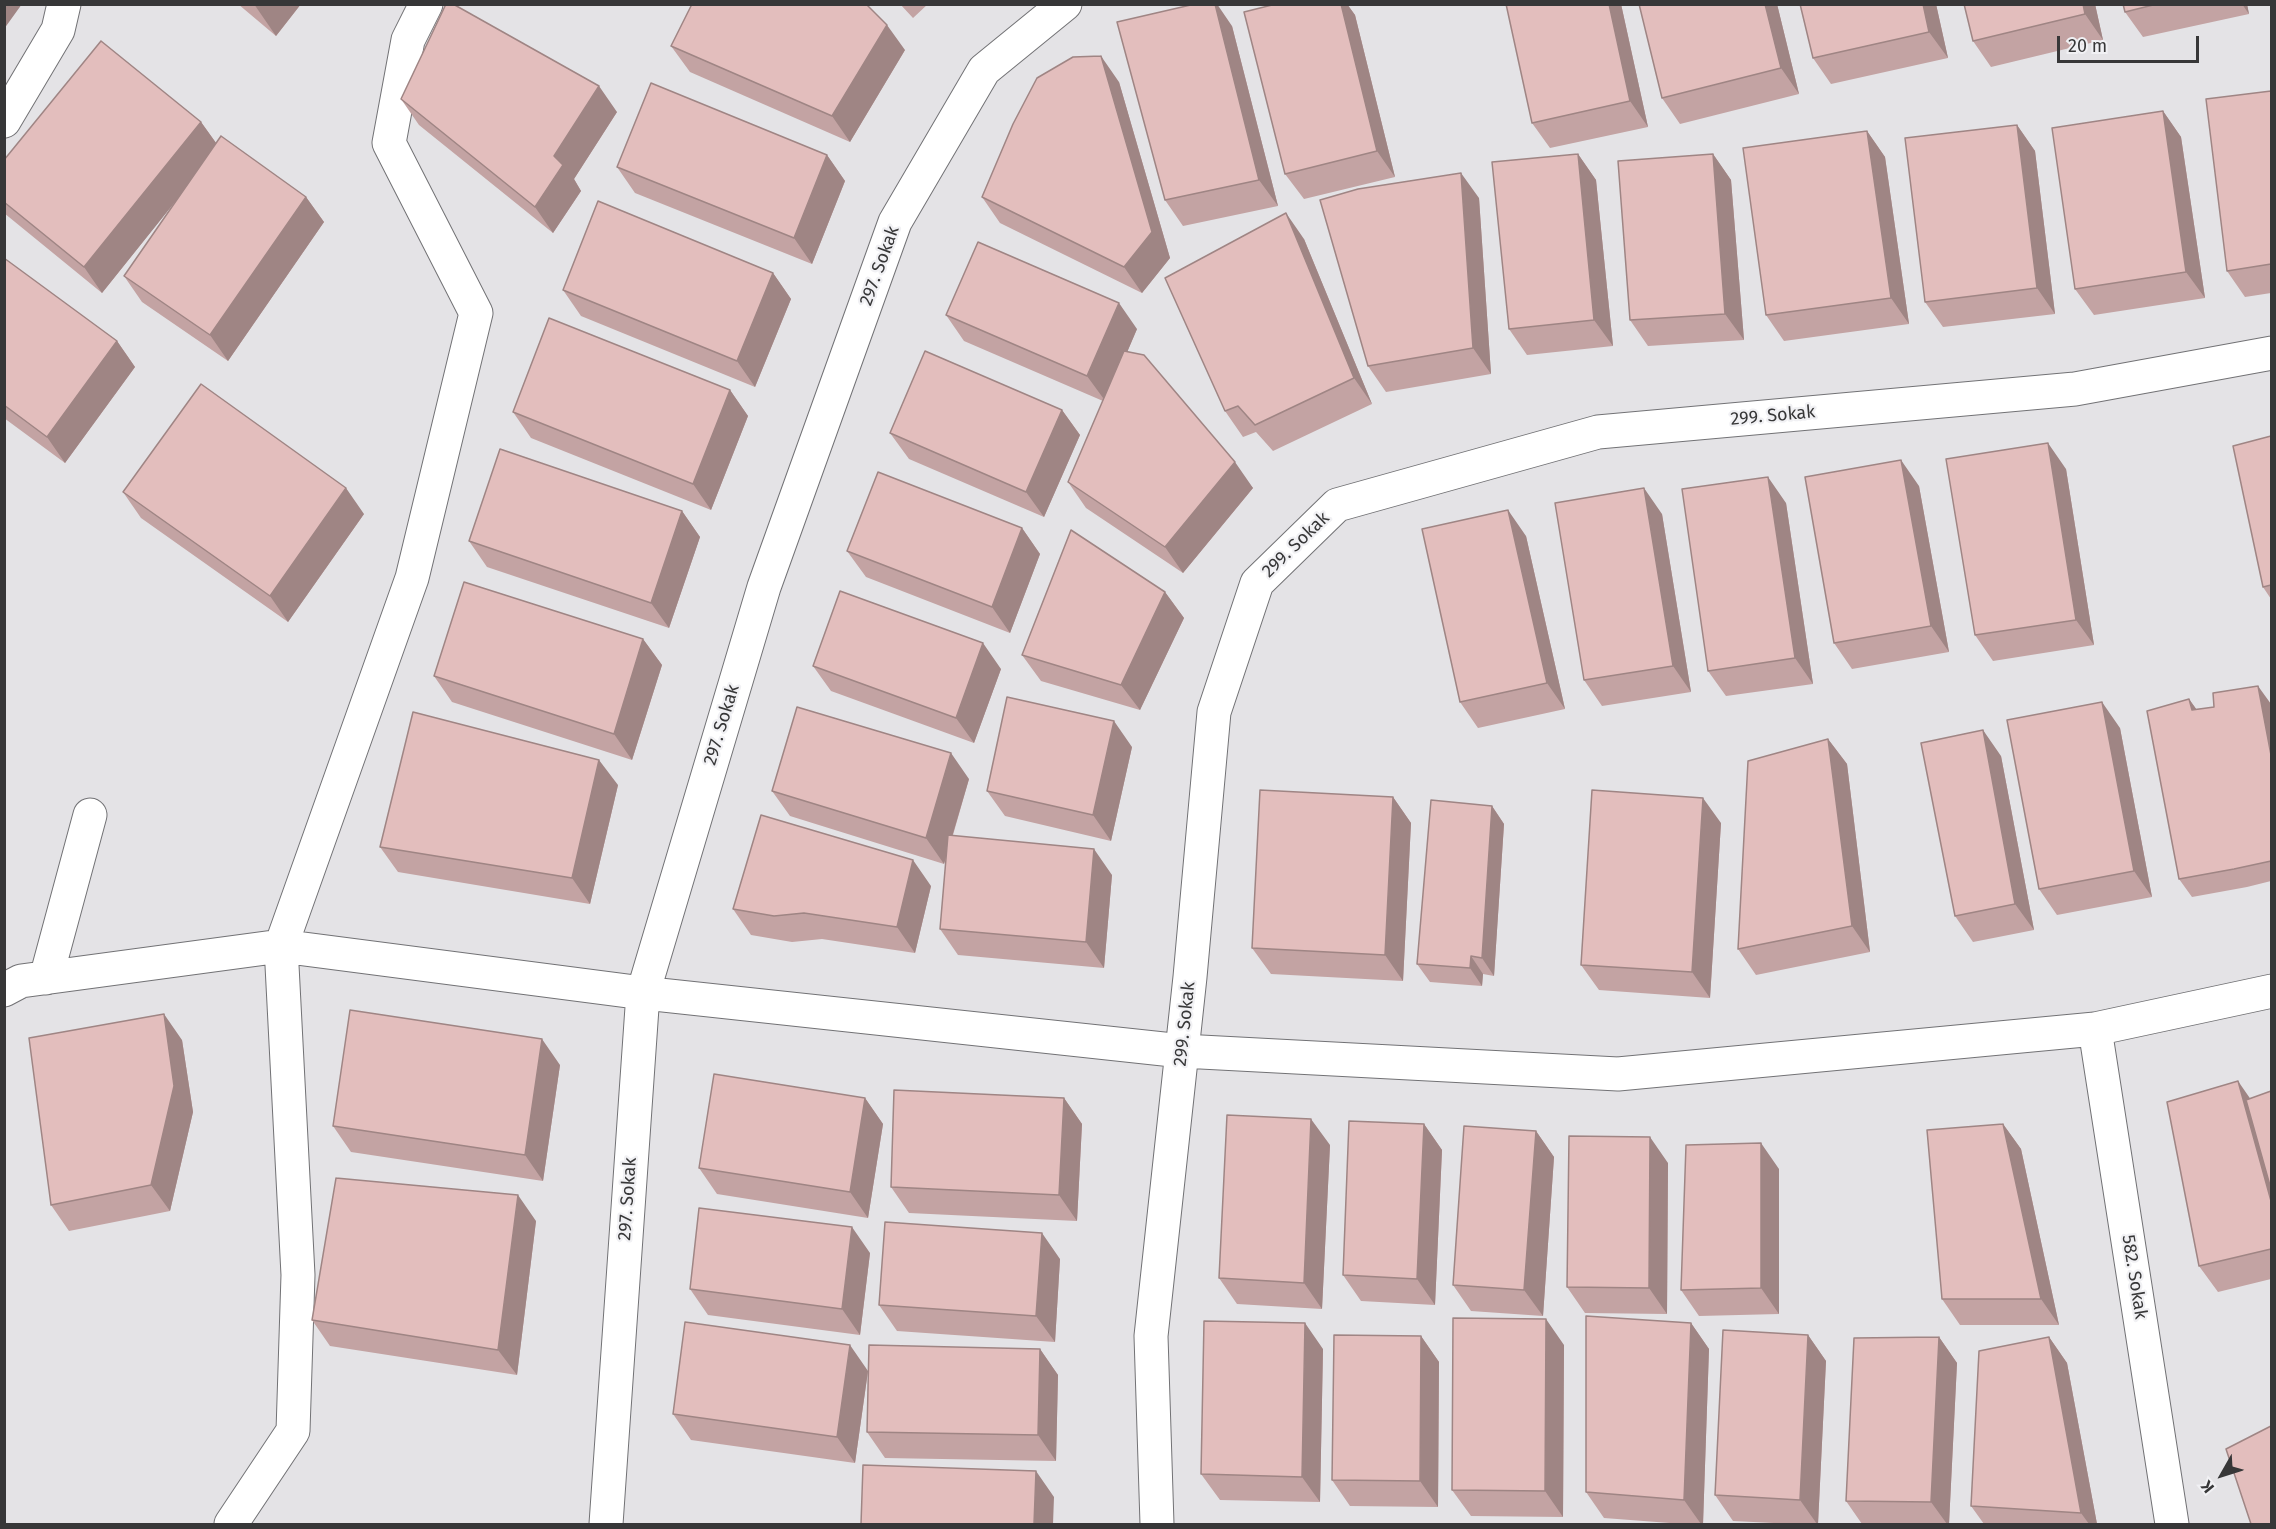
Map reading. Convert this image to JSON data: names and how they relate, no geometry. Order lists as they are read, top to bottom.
{
  "streets": {
    "street": ["297. Sokak", "299. Sokak", "582. Sokak"]
  },
  "scale_bar": "20 m",
  "north": "bottom left"
}
